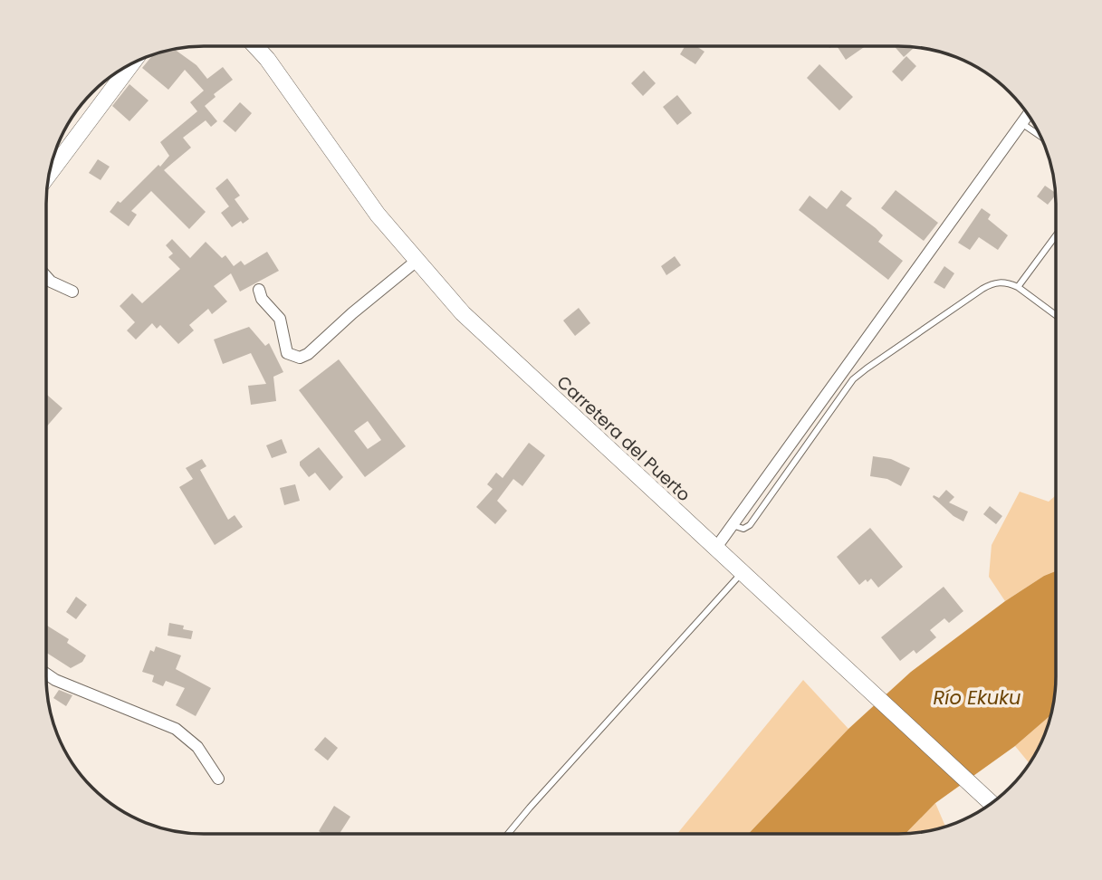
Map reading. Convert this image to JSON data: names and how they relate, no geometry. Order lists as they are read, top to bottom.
{
  "streets": {
    "main road": ["Carretera del Puerto"]
  },
  "water": ["Río Ekuku"]
}
